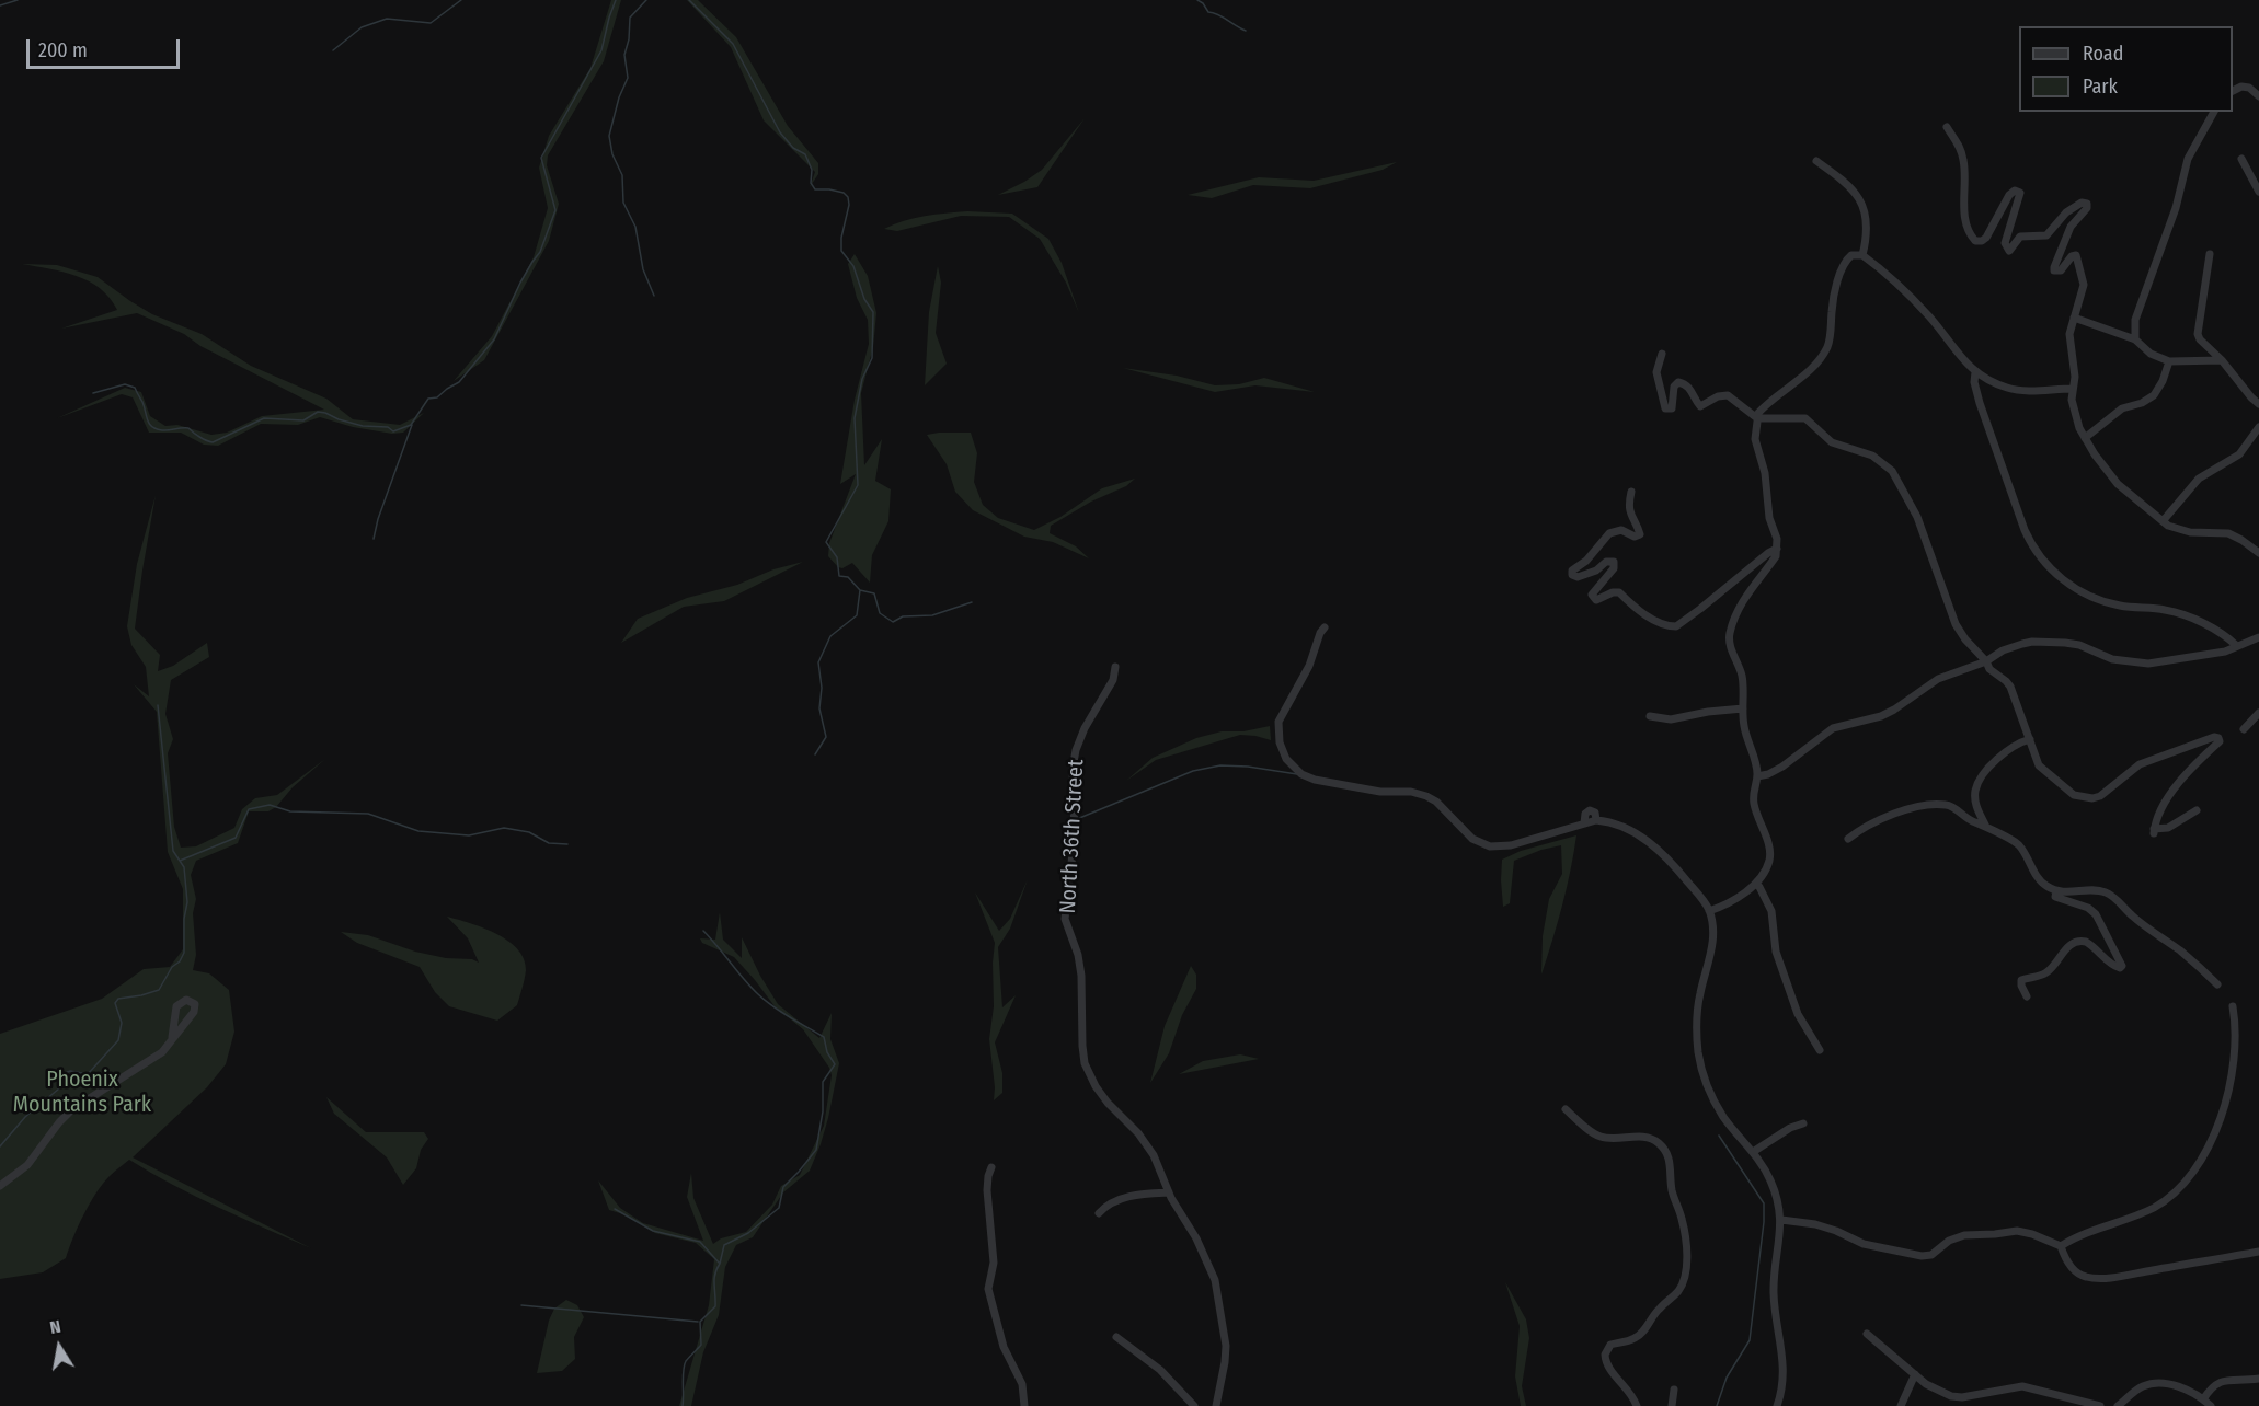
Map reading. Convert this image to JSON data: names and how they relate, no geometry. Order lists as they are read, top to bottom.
{
  "streets": {
    "street": ["North 36th Street"]
  },
  "parks": ["Phoenix Mountains Park"],
  "legend": ["Road", "Park"],
  "scale_bar": "200 m",
  "north": "top"
}
